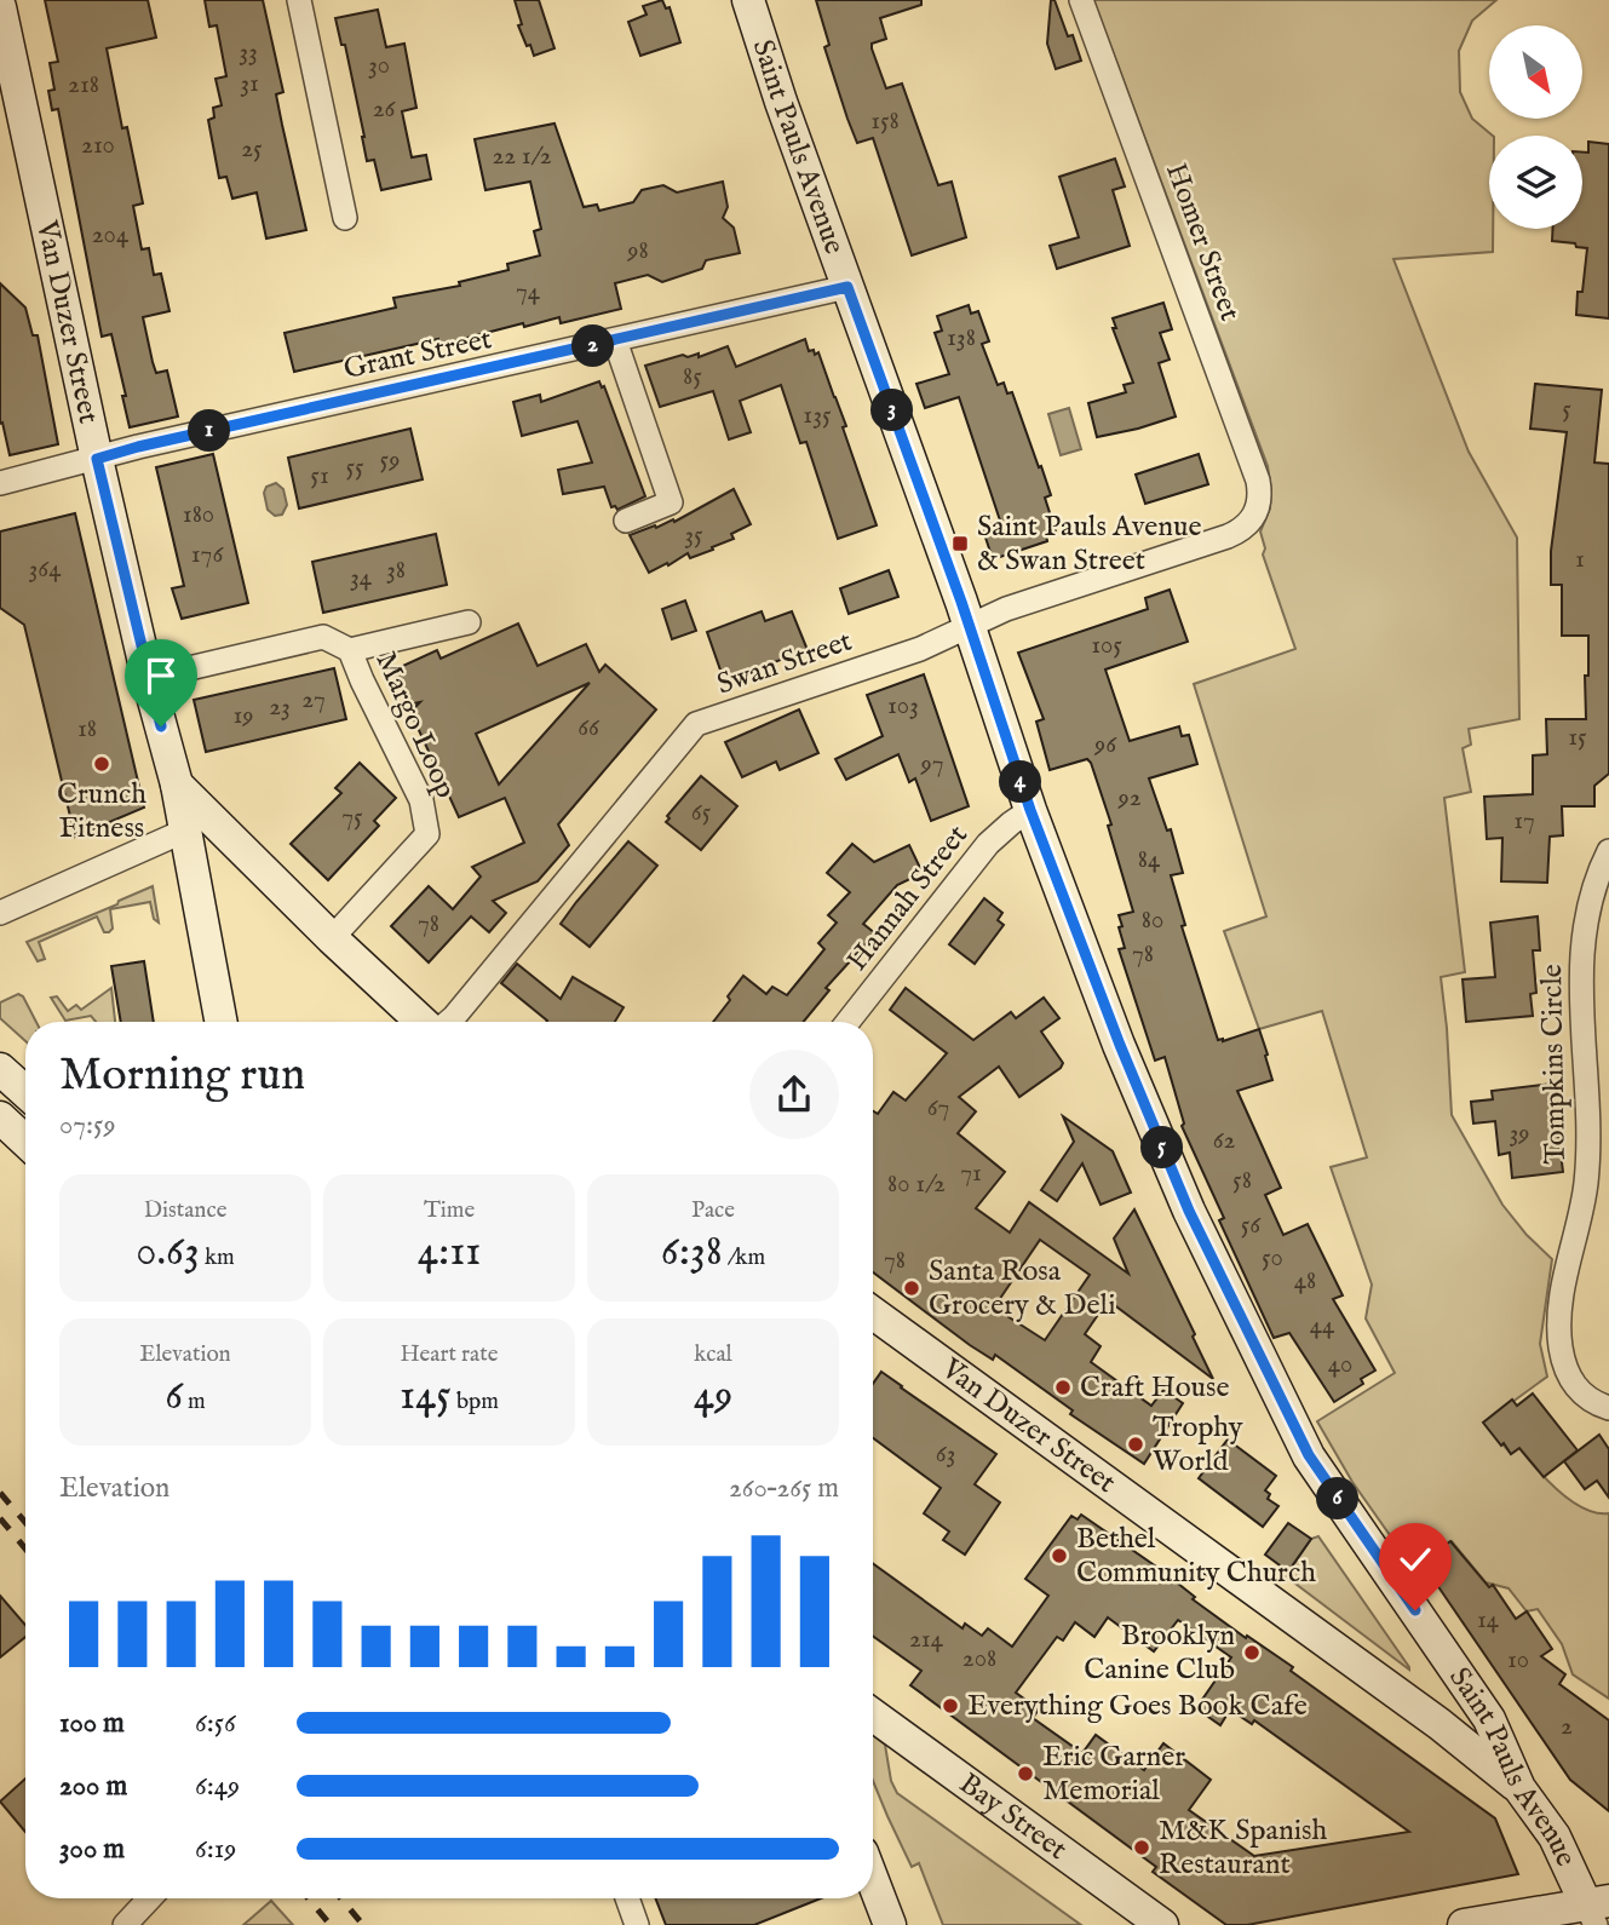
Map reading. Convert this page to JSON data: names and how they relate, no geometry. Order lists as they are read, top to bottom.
{
  "streets": {
    "main road": ["Saint Pauls Avenue", "Van Duzer Street", "Bay Street"],
    "street": [
      "Homer Street",
      "Grant Street",
      "Swan Street",
      "Margo Loop",
      "Hannah Street",
      "Tompkins Circle"
    ]
  },
  "crossings": [
    ["Saint Pauls Avenue", "Van Duzer Street"],
    ["Saint Pauls Avenue", "Grant Street"],
    ["Saint Pauls Avenue", "Swan Street"],
    ["Saint Pauls Avenue", "Hannah Street"],
    ["Homer Street", "Swan Street"],
    ["Van Duzer Street", "Grant Street"],
    ["Van Duzer Street", "Margo Loop"]
  ],
  "places": {
    "transit": ["Saint Pauls Avenue & Swan Street"],
    "other": [
      "Crunch Fitness",
      "Santa Rosa Grocery & Deli",
      "Craft House",
      "Trophy World",
      "Bethel Community Church",
      "Brooklyn Canine Club",
      "Everything Goes Book Cafe",
      "Eric Garner Memorial",
      "M&K Spanish Restaurant"
    ]
  },
  "house_numbers": [
    "33",
    "30",
    "31",
    "218",
    "26",
    "158",
    "210",
    "25",
    "22 1/2",
    "204",
    "98",
    "74",
    "138",
    "85",
    "5",
    "135",
    "59",
    "55",
    "51",
    "180",
    "35",
    "176",
    "1",
    "364",
    "38",
    "34",
    "105",
    "27",
    "103",
    "23",
    "19",
    "66",
    "18",
    "15",
    "96",
    "97",
    "92",
    "65",
    "75",
    "17",
    "84",
    "80",
    "78",
    "78",
    "67",
    "39",
    "62",
    "71",
    "58",
    "80 1/2",
    "56",
    "50",
    "78",
    "48",
    "44",
    "40",
    "63",
    "14",
    "214",
    "208",
    "10",
    "2"
  ],
  "north": "bottom right",
  "page": {
    "pins": [
      "2",
      "3",
      "1",
      "4",
      "5",
      "6"
    ],
    "heading": ["Morning run", "07:59"],
    "stats": [
      ["Distance", "0.63 km"],
      ["Time", "4:11"],
      ["Pace", "6:38 /km"],
      ["Elevation", "6 m"],
      ["Heart rate", "145 bpm"],
      ["kcal", "49"]
    ],
    "chart": ["Elevation", "260–265 m"],
    "list": [
      {
        "name": "100 m",
        "note": "6:56"
      },
      {
        "name": "200 m",
        "note": "6:49"
      },
      {
        "name": "300 m",
        "note": "6:19"
      }
    ]
  }
}
